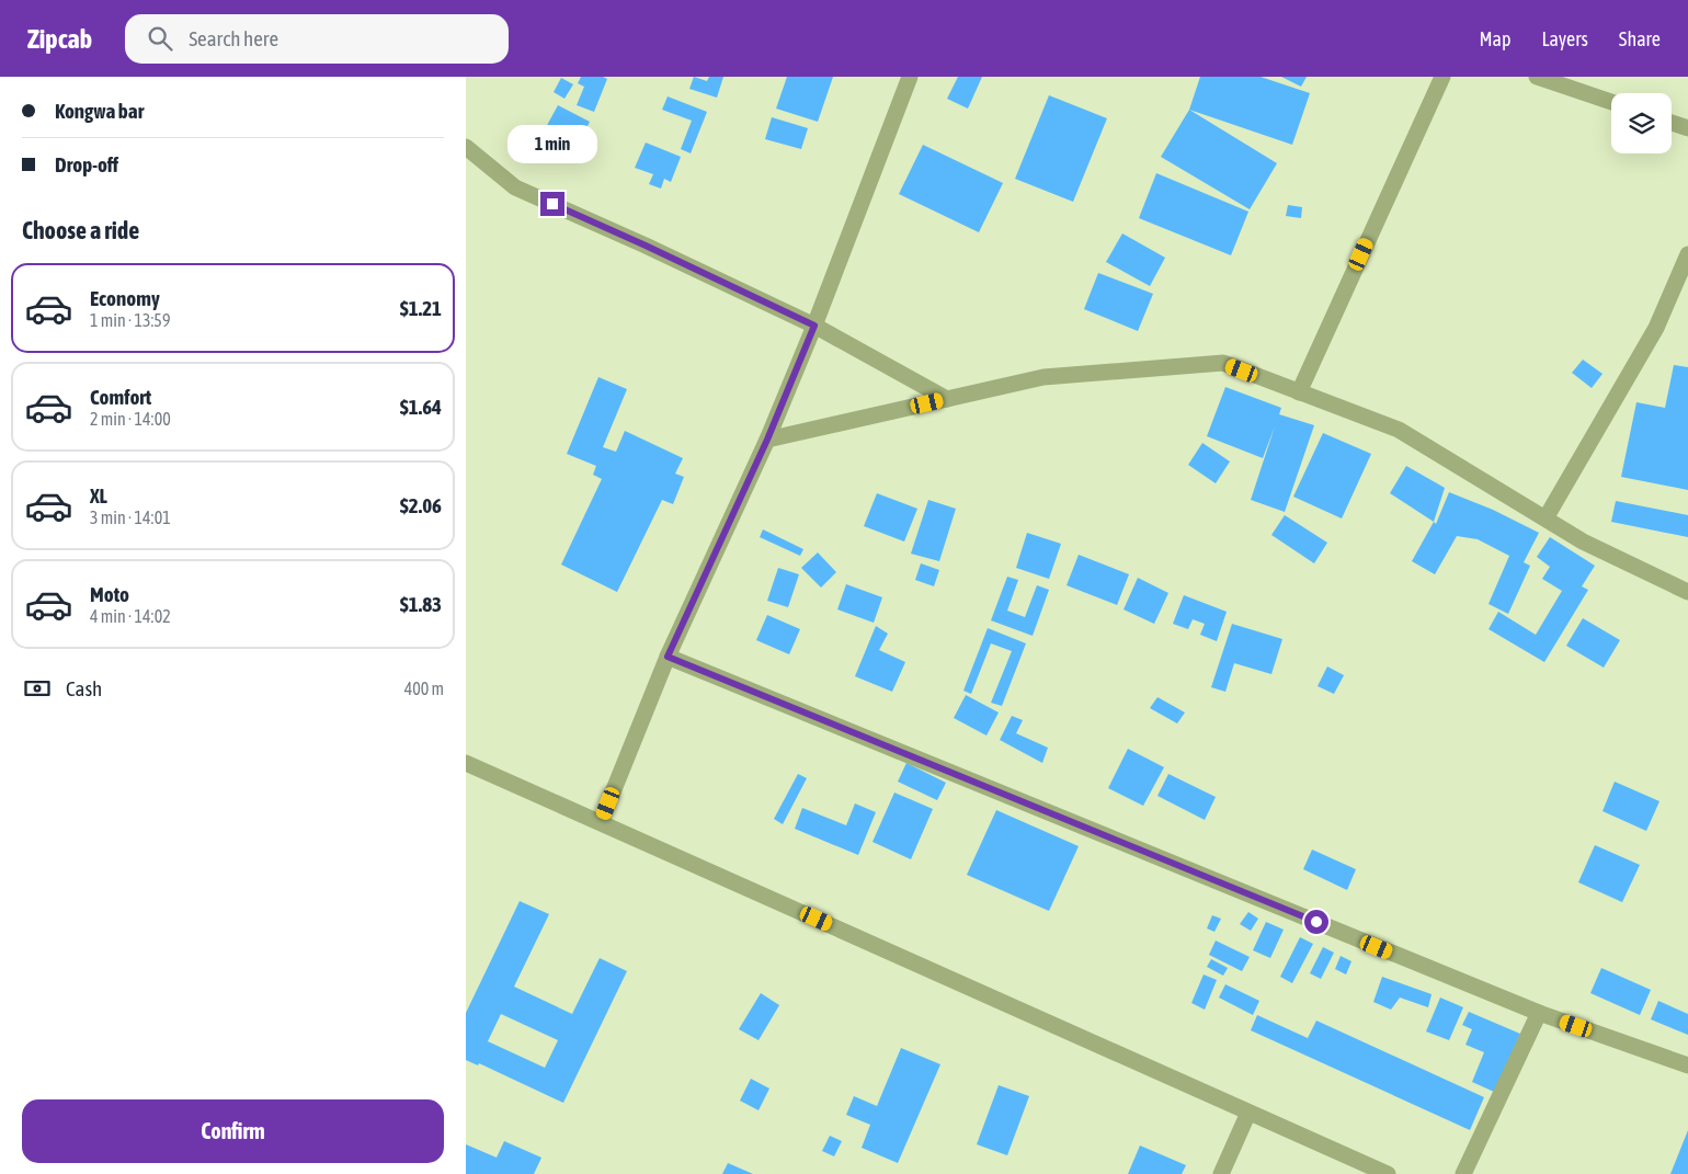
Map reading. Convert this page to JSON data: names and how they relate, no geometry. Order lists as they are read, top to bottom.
{
  "page": {
    "header": "Zipcab",
    "search": "Search here",
    "nav": ["Map", "Layers", "Share"],
    "banner": ["Kongwa bar", "Drop-off"],
    "bubble": "1 min",
    "heading": "Choose a ride",
    "list": [
      {
        "name": "Economy",
        "note": "1 min · 13:59",
        "value": "$1.21"
      },
      {
        "name": "Comfort",
        "note": "2 min · 14:00",
        "value": "$1.64"
      },
      {
        "name": "XL",
        "note": "3 min · 14:01",
        "value": "$2.06"
      },
      {
        "name": "Moto",
        "note": "4 min · 14:02",
        "value": "$1.83"
      }
    ],
    "pay": ["Cash", "400 m"],
    "buttons": "Confirm"
  }
}
